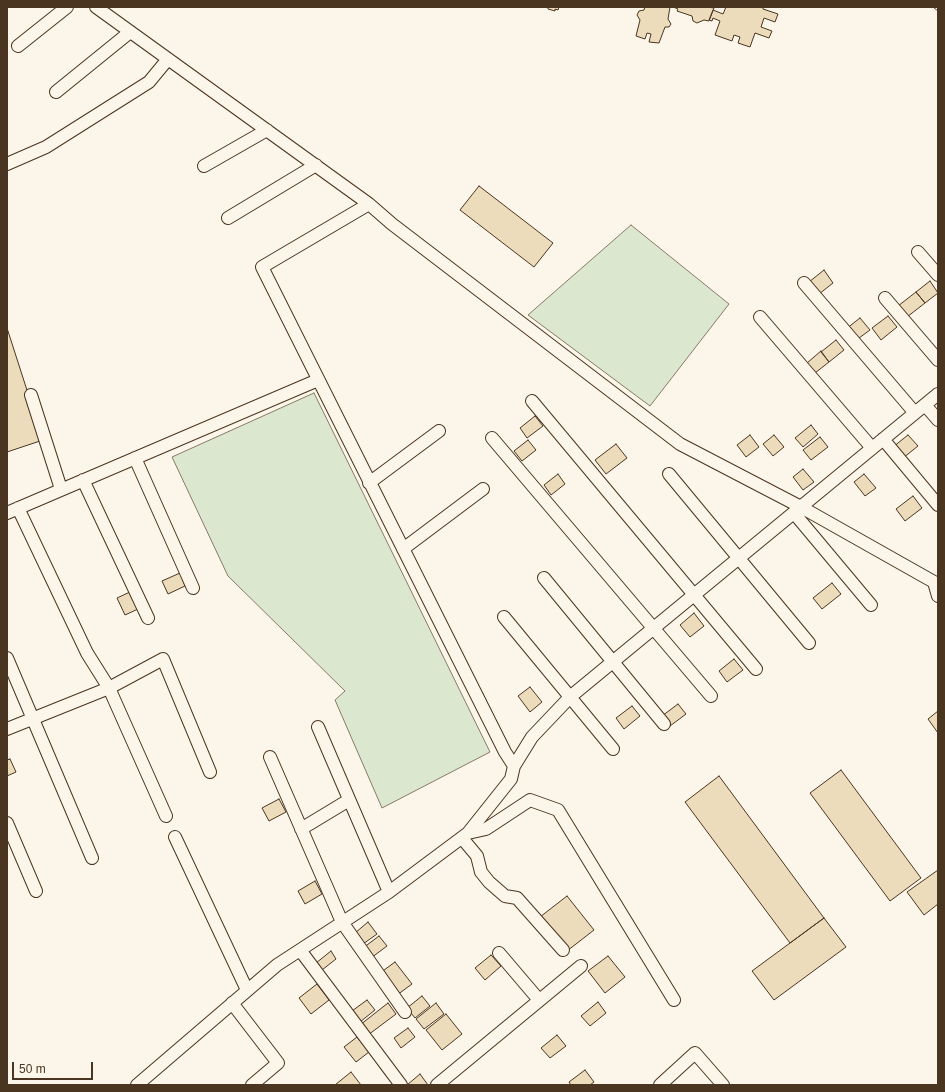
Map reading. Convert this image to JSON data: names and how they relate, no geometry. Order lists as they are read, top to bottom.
{
  "scale_bar": "50 m"
}
